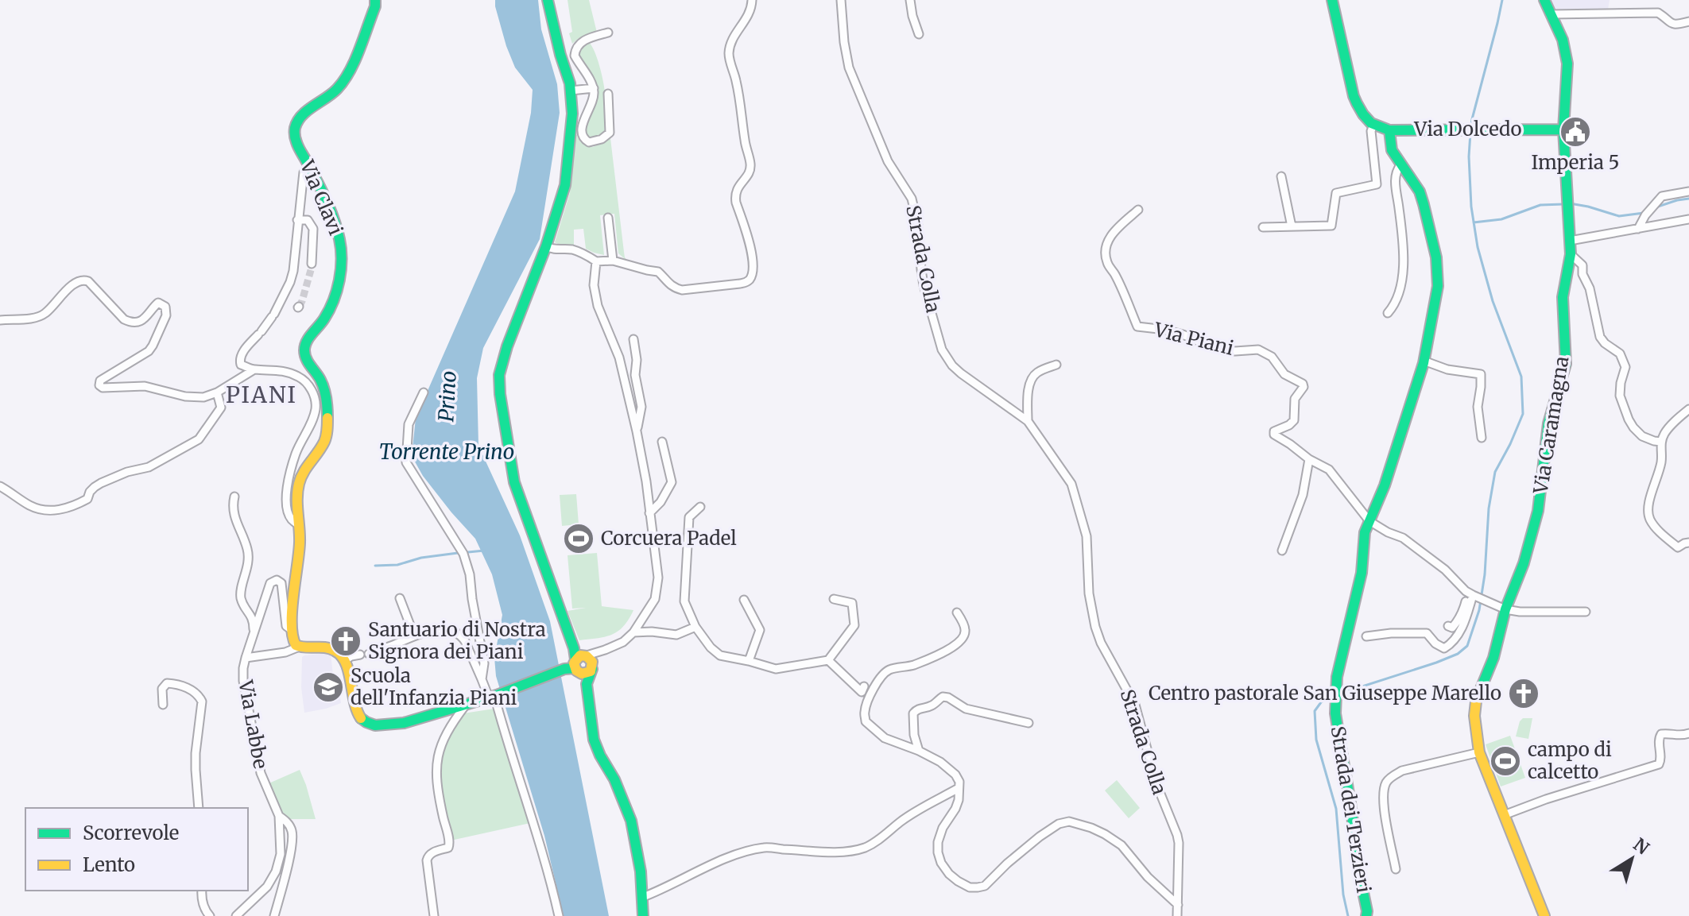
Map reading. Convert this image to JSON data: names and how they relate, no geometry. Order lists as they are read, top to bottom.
{
  "streets": {
    "main road": [
      "Via Dolcedo",
      "Via Clavi",
      "Via Caramagna",
      "Strada dei Terzieri"
    ],
    "street": ["Strada Colla", "Via Piani", "Via Labbe"]
  },
  "crossings": [
    ["Via Dolcedo", "Via Caramagna"],
    ["Via Dolcedo", "Strada dei Terzieri"],
    ["Via Clavi", "Via Labbe"],
    ["Via Piani", "Via Caramagna"],
    ["Via Piani", "Strada dei Terzieri"]
  ],
  "districts": ["PIANI"],
  "water": ["Prino", "Torrente Prino"],
  "places": {
    "public building": ["Imperia 5"],
    "sports": ["Corcuera Padel", "campo di calcetto"],
    "church": ["Santuario di Nostra Signora dei Piani", "Centro pastorale San Giuseppe Marello"],
    "school or university": ["Scuola dell'Infanzia Piani"]
  },
  "legend": ["Scorrevole", "Lento"],
  "north": "top right"
}
